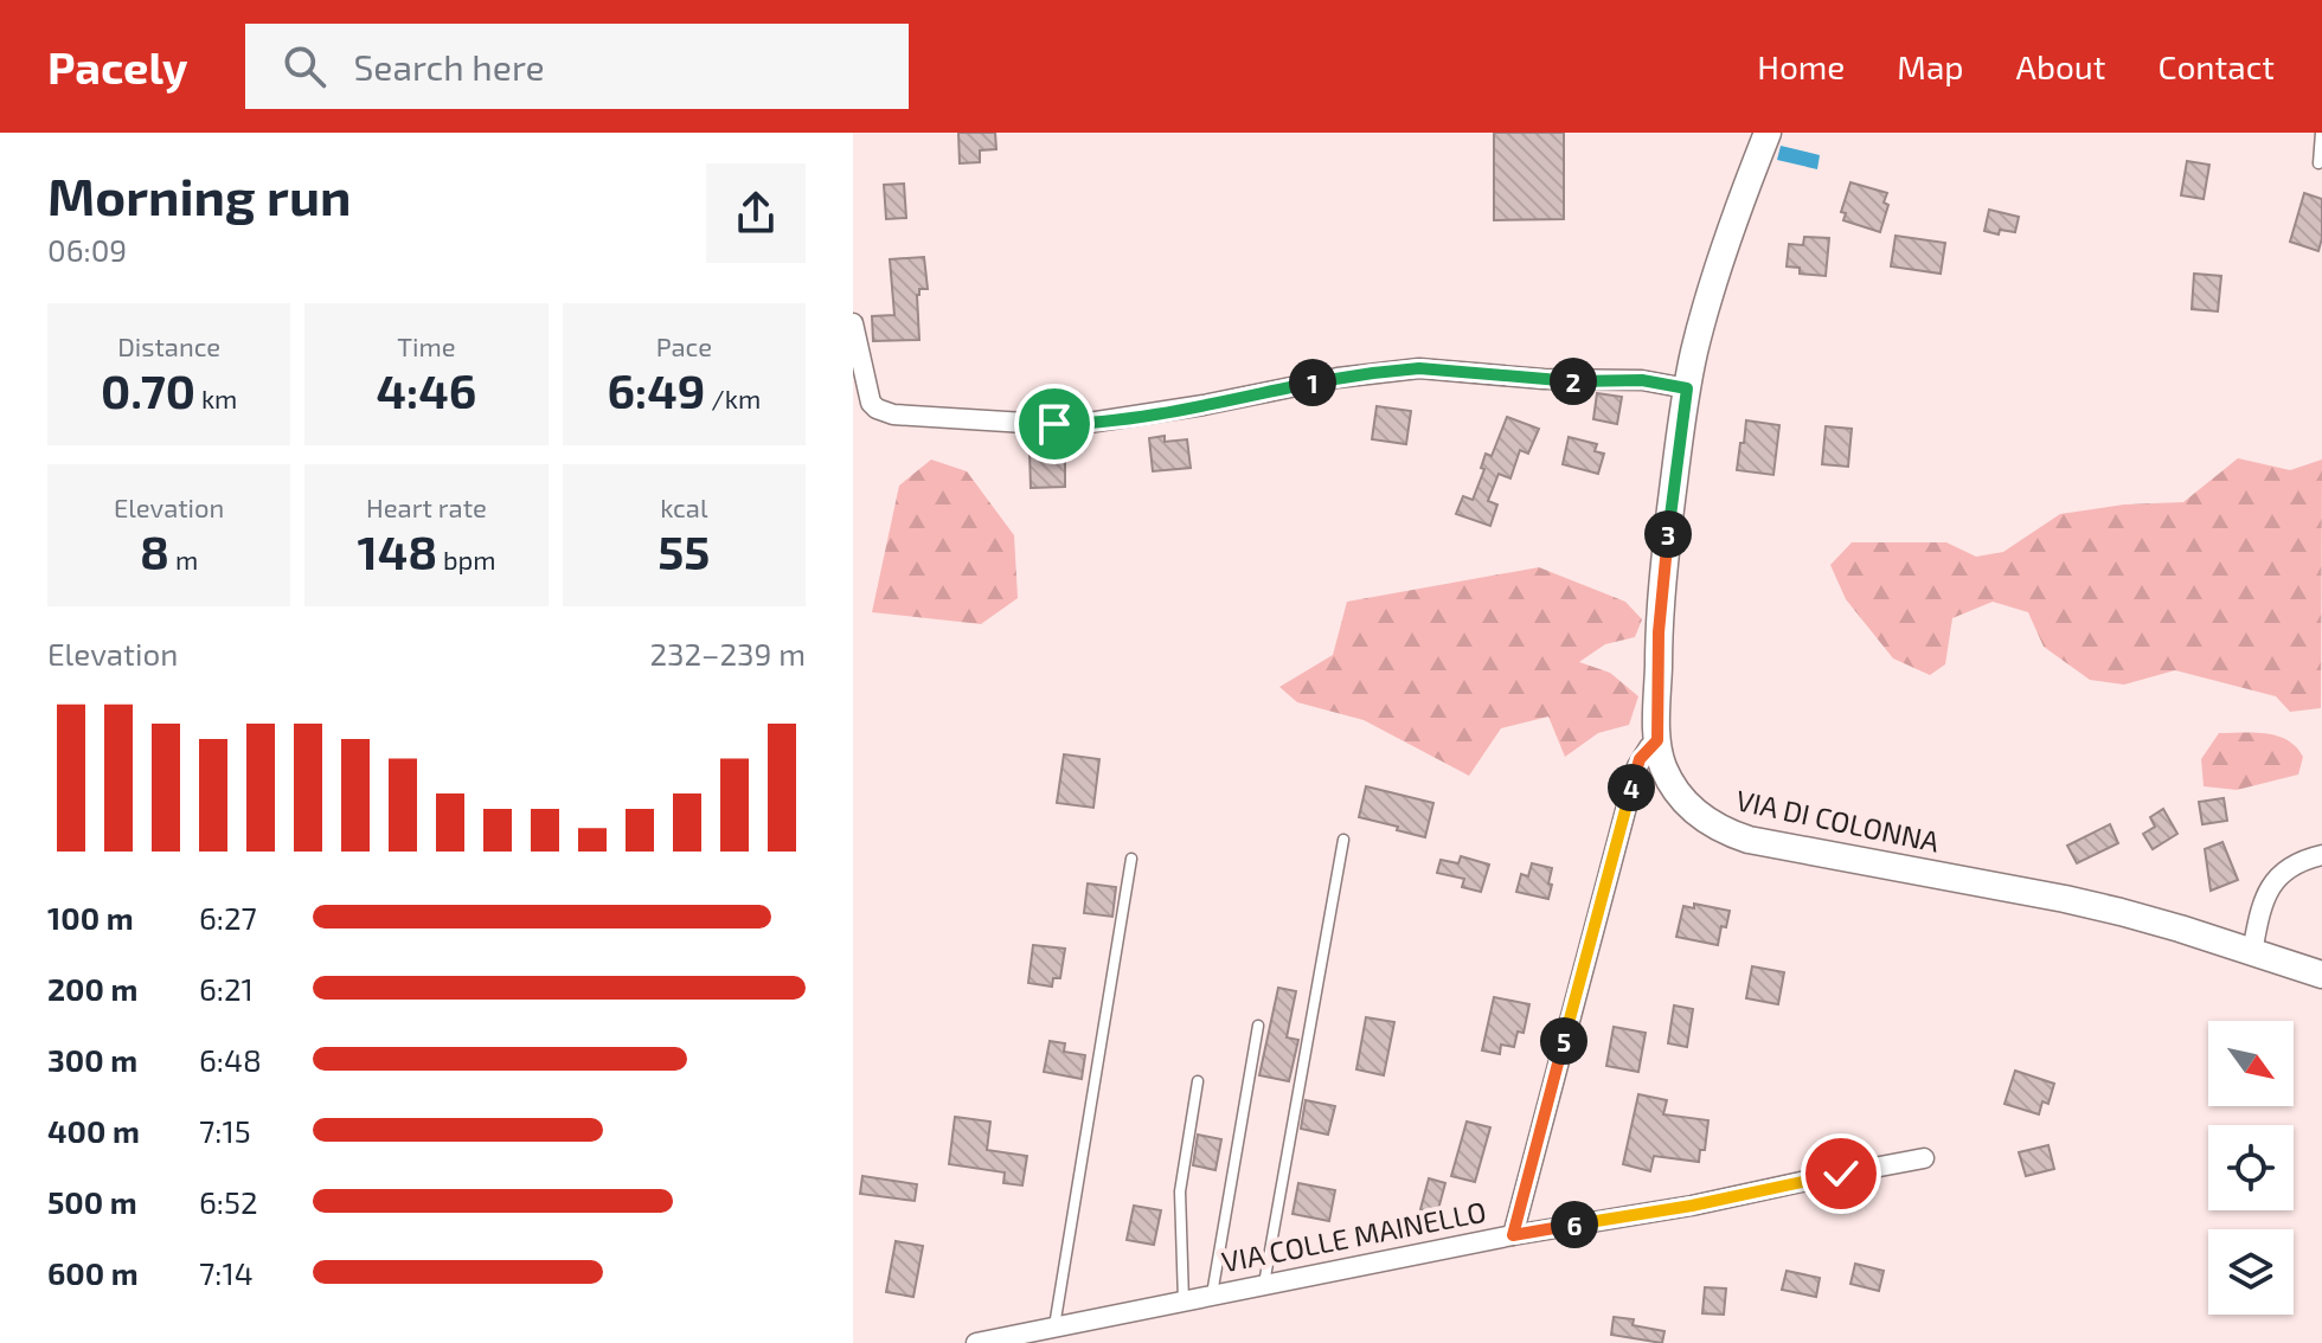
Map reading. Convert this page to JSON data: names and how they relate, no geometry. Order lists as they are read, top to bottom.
{
  "streets": {
    "street": ["VIA DI COLONNA", "VIA COLLE MAINELLO"]
  },
  "crossings": [
    ["VIA DI COLONNA", "VIA COLLE MAINELLO"]
  ],
  "north": "bottom right",
  "page": {
    "header": "Pacely",
    "search": "Search here",
    "nav": [
      "Home",
      "Map",
      "About",
      "Contact"
    ],
    "heading": ["Morning run", "06:09"],
    "stats": [
      ["Distance", "0.70 km"],
      ["Time", "4:46"],
      ["Pace", "6:49 /km"],
      ["Elevation", "8 m"],
      ["Heart rate", "148 bpm"],
      ["kcal", "55"]
    ],
    "pins": [
      "2",
      "1",
      "3",
      "4",
      "5",
      "6"
    ],
    "chart": ["Elevation", "232–239 m"],
    "list": [
      {
        "name": "100 m",
        "note": "6:27"
      },
      {
        "name": "200 m",
        "note": "6:21"
      },
      {
        "name": "300 m",
        "note": "6:48"
      },
      {
        "name": "400 m",
        "note": "7:15"
      },
      {
        "name": "500 m",
        "note": "6:52"
      },
      {
        "name": "600 m",
        "note": "7:14"
      }
    ]
  }
}
